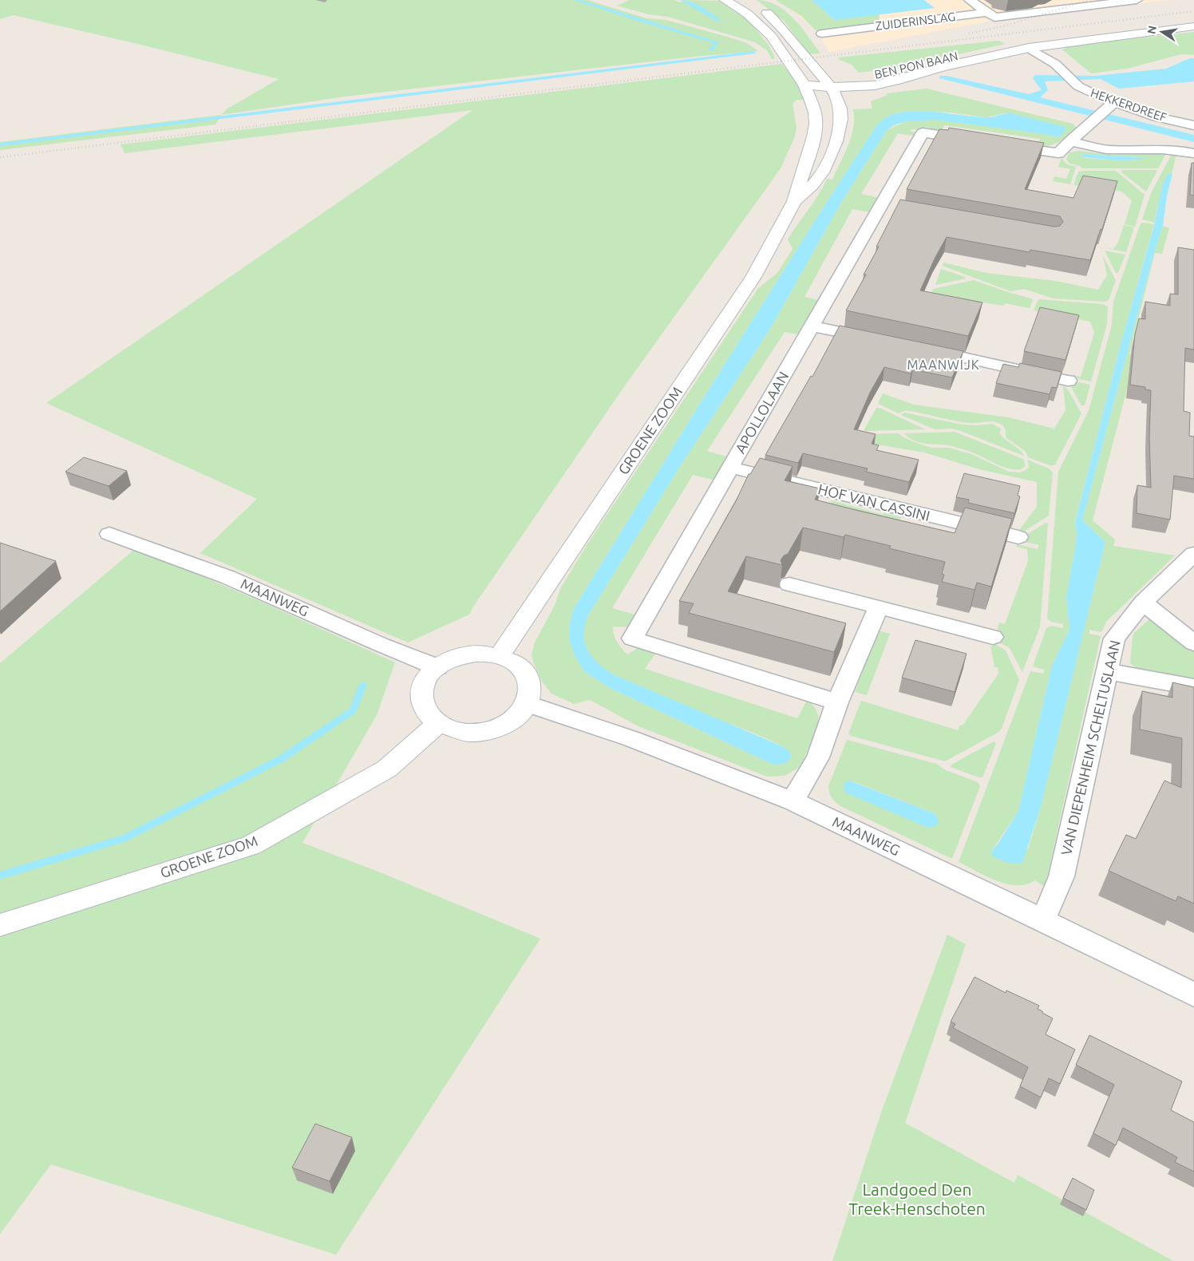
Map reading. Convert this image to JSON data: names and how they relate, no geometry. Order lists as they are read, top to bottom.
{
  "streets": {
    "main road": ["BEN PON BAAN", "GROENE ZOOM"],
    "street": [
      "ZUIDERINSLAG",
      "HEKKERDREEF",
      "APOLLOLAAN",
      "HOF VAN CASSINI",
      "MAANWEG",
      "VAN DIEPENHEIM SCHELTUSLAAN"
    ]
  },
  "crossings": [
    ["BEN PON BAAN", "HEKKERDREEF"],
    ["BEN PON BAAN", "GROENE ZOOM"],
    ["APOLLOLAAN", "HOF VAN CASSINI"],
    ["GROENE ZOOM", "MAANWEG"],
    ["MAANWEG", "VAN DIEPENHEIM SCHELTUSLAAN"]
  ],
  "districts": ["MAANWIJK"],
  "parks": ["Landgoed Den Treek-Henschoten"],
  "north": "left"
}
